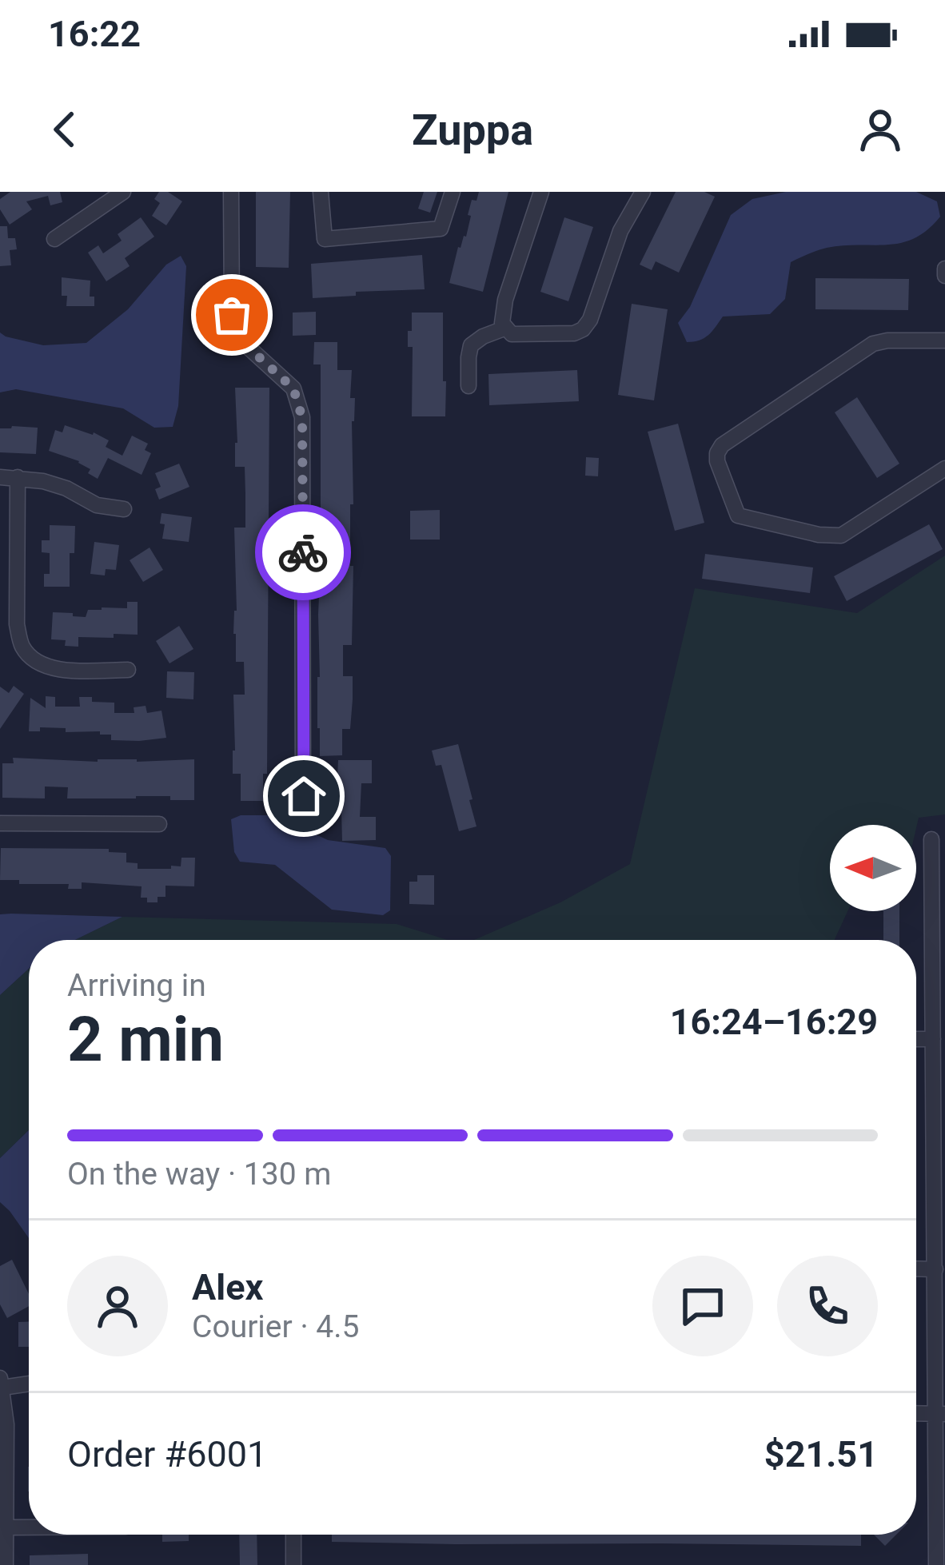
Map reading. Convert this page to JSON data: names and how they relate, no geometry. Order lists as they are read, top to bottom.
{
  "north": "left",
  "page": {
    "status": "16:22",
    "header": "Zuppa",
    "heading": ["2 min", "Arriving in", "16:24–16:29"],
    "panel": [
      "Alex",
      "Courier · 4.5",
      "Order #6001",
      "$21.51"
    ],
    "bar": "On the way · 130 m"
  }
}
